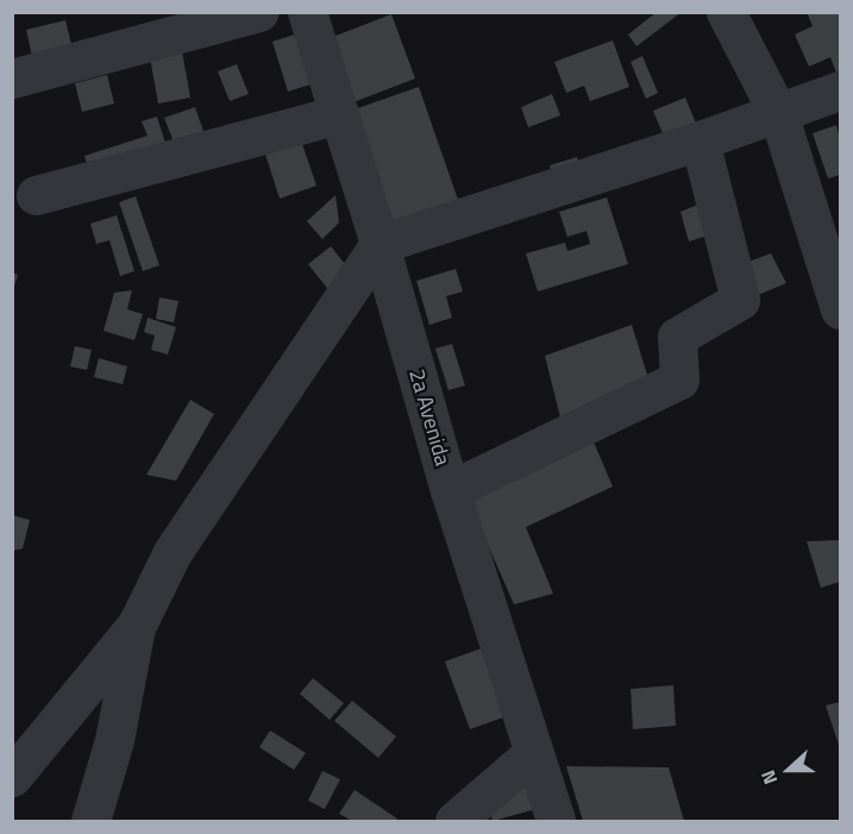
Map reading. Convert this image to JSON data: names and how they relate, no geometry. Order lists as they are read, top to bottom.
{
  "streets": {
    "street": ["2a Avenida"]
  },
  "north": "left"
}
